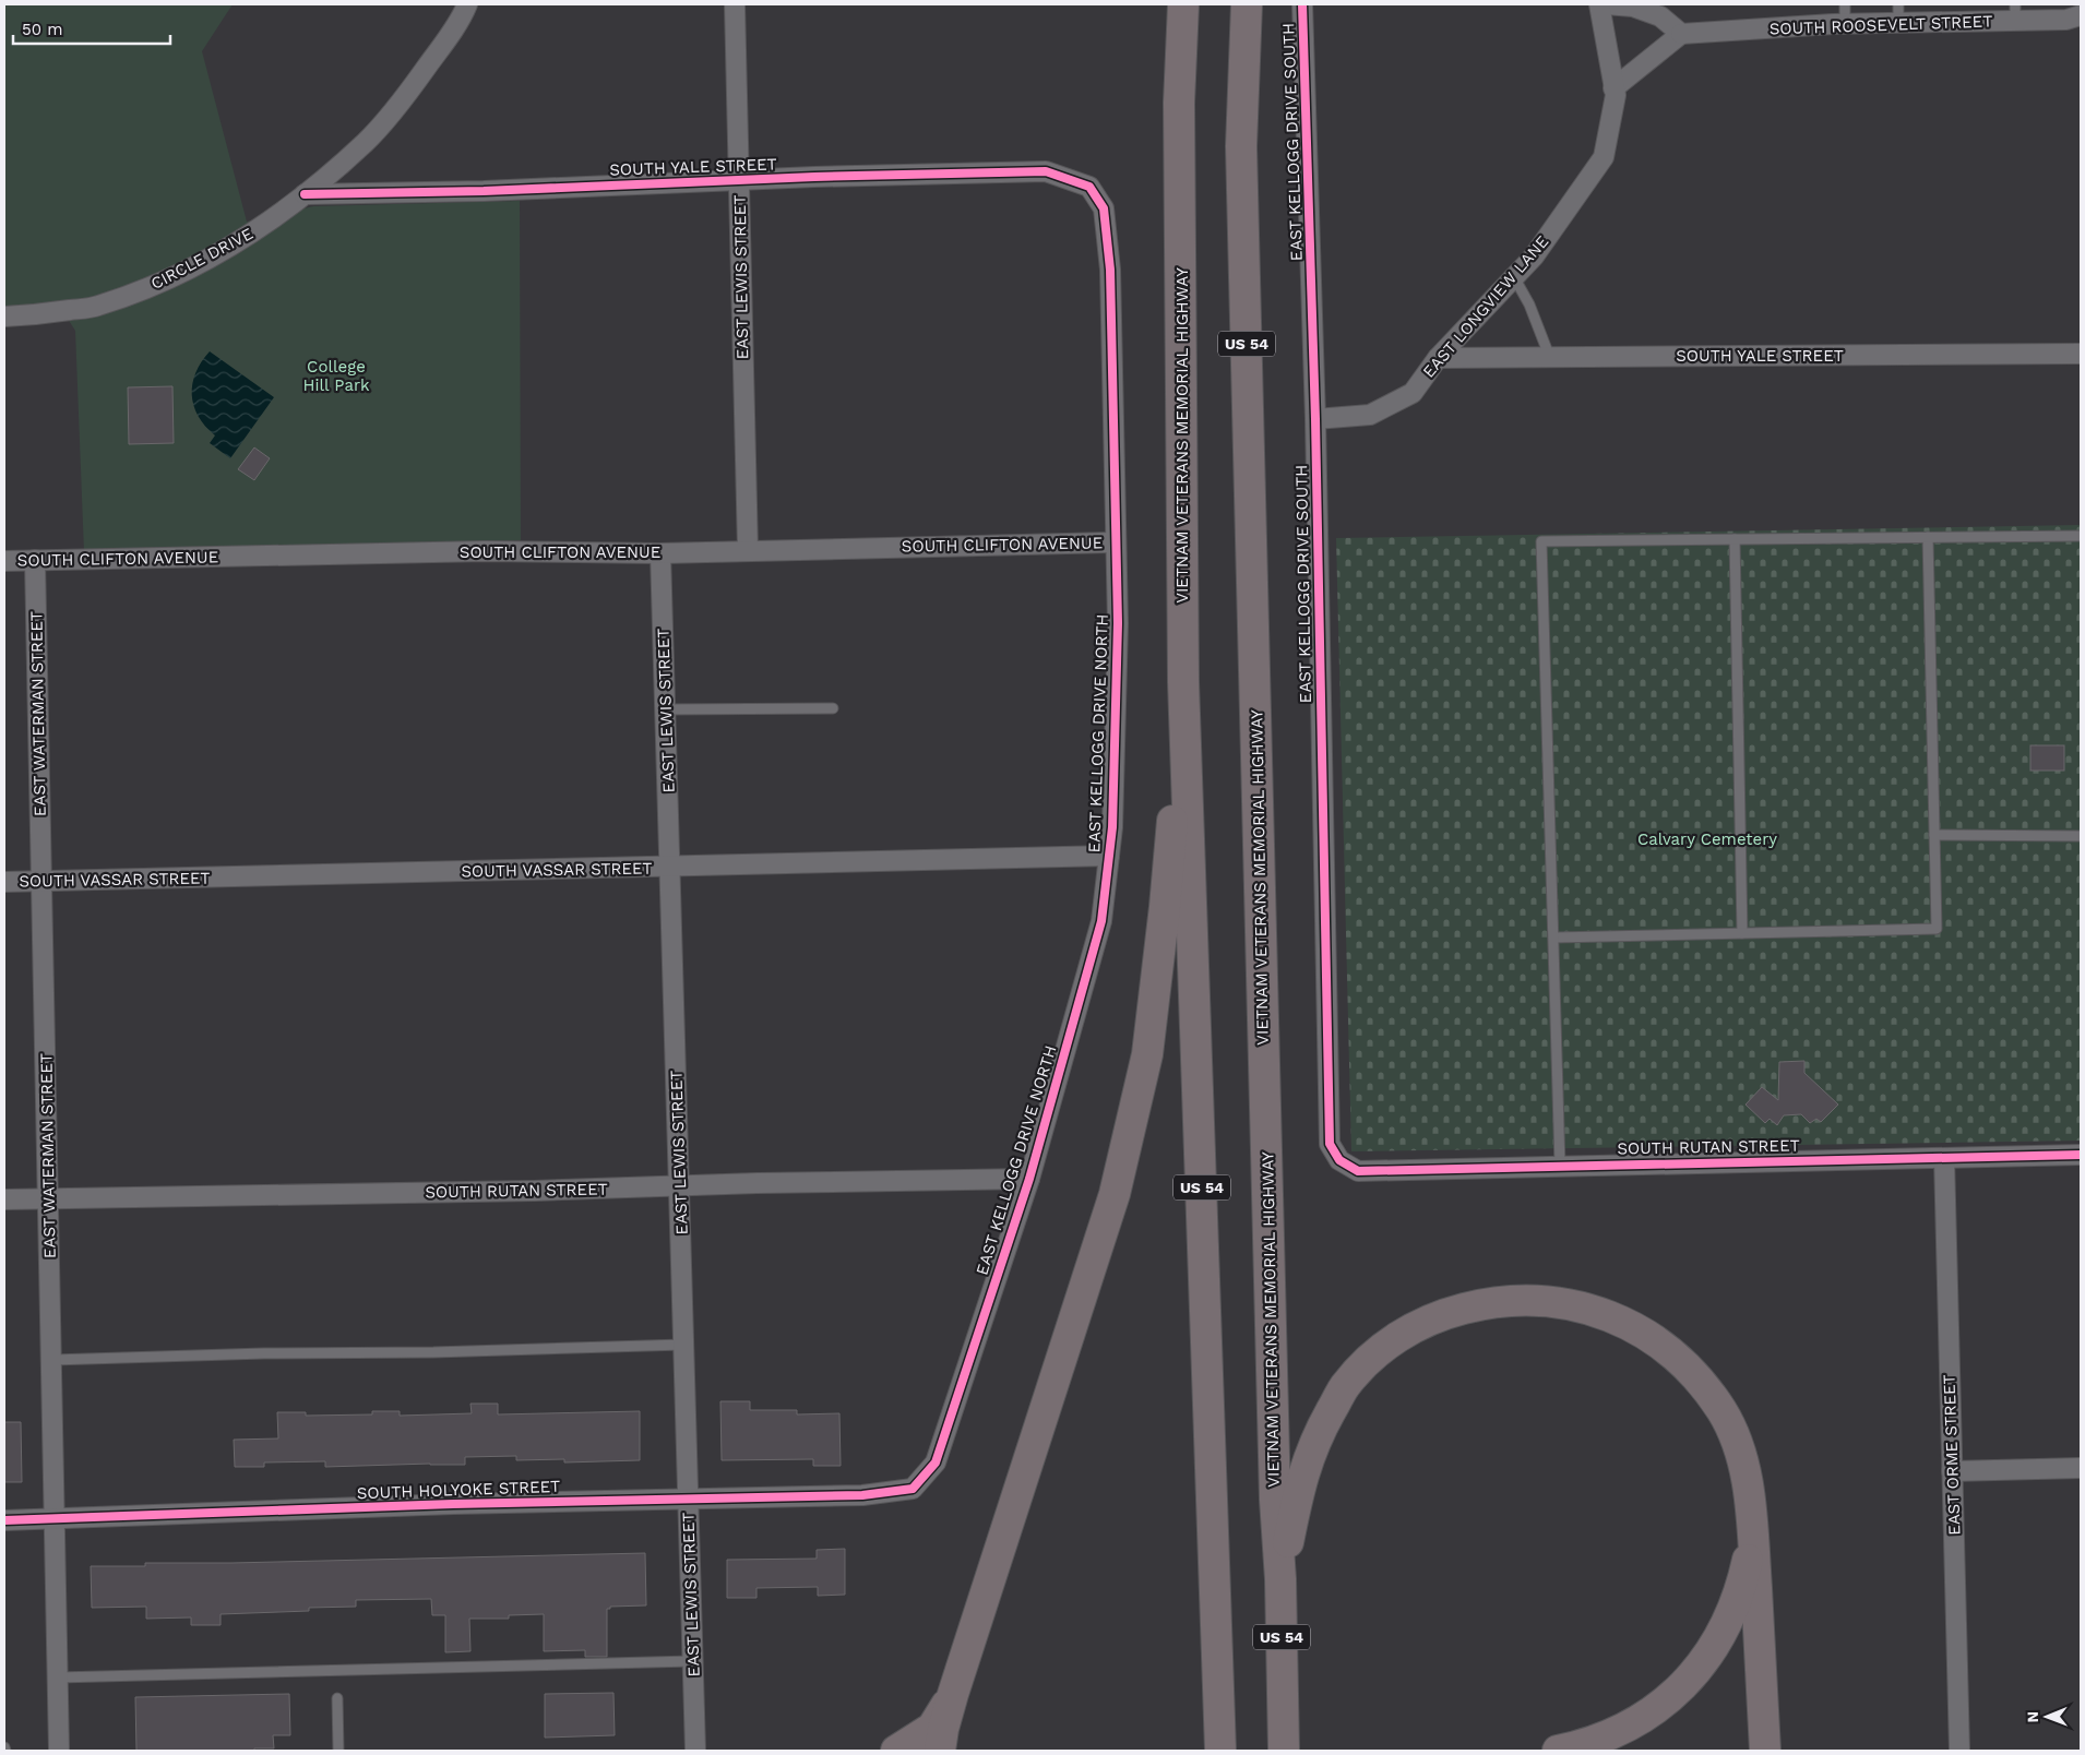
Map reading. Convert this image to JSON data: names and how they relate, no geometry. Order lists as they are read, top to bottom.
{
  "streets": {
    "highway": ["US 54", "VIETNAM VETERANS MEMORIAL HIGHWAY"],
    "street": [
      "SOUTH ROOSEVELT STREET",
      "EAST KELLOGG DRIVE SOUTH",
      "SOUTH YALE STREET",
      "CIRCLE DRIVE",
      "EAST LEWIS STREET",
      "EAST LONGVIEW LANE",
      "SOUTH CLIFTON AVENUE",
      "EAST WATERMAN STREET",
      "EAST KELLOGG DRIVE NORTH",
      "SOUTH VASSAR STREET",
      "SOUTH RUTAN STREET",
      "EAST ORME STREET",
      "SOUTH HOLYOKE STREET"
    ]
  },
  "crossings": [
    ["EAST KELLOGG DRIVE SOUTH", "EAST LONGVIEW LANE"],
    ["EAST KELLOGG DRIVE SOUTH", "SOUTH RUTAN STREET"],
    ["SOUTH YALE STREET", "CIRCLE DRIVE"],
    ["SOUTH YALE STREET", "EAST LEWIS STREET"],
    ["SOUTH YALE STREET", "EAST LONGVIEW LANE"],
    ["SOUTH YALE STREET", "EAST KELLOGG DRIVE NORTH"],
    ["EAST LEWIS STREET", "SOUTH CLIFTON AVENUE"],
    ["EAST LEWIS STREET", "SOUTH VASSAR STREET"],
    ["EAST LEWIS STREET", "SOUTH RUTAN STREET"],
    ["EAST LEWIS STREET", "SOUTH HOLYOKE STREET"],
    ["SOUTH CLIFTON AVENUE", "EAST WATERMAN STREET"],
    ["SOUTH CLIFTON AVENUE", "EAST KELLOGG DRIVE NORTH"],
    ["EAST WATERMAN STREET", "SOUTH VASSAR STREET"],
    ["EAST WATERMAN STREET", "SOUTH RUTAN STREET"],
    ["EAST WATERMAN STREET", "SOUTH HOLYOKE STREET"],
    ["EAST KELLOGG DRIVE NORTH", "SOUTH VASSAR STREET"],
    ["EAST KELLOGG DRIVE NORTH", "SOUTH RUTAN STREET"],
    ["EAST KELLOGG DRIVE NORTH", "SOUTH HOLYOKE STREET"],
    ["SOUTH RUTAN STREET", "EAST ORME STREET"]
  ],
  "parks": ["College Hill Park", "Calvary Cemetery"],
  "scale_bar": "50 m",
  "north": "left"
}
